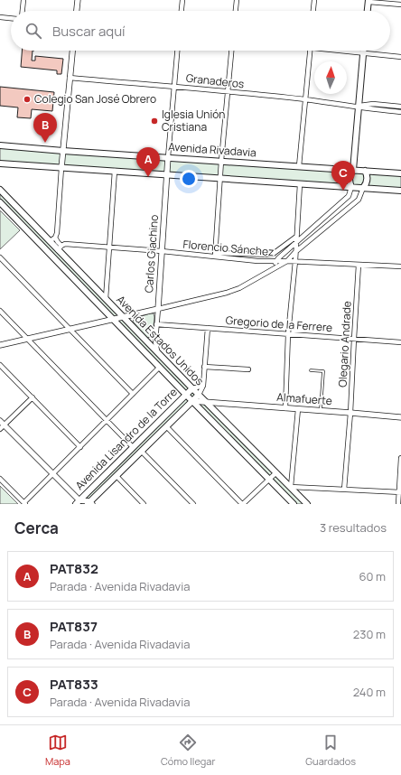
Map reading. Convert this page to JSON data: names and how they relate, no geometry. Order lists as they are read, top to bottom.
{
  "streets": {
    "main road": ["Avenida Rivadavia", "Avenida Estados Unidos", "Avenida Lisandro de la Torre"],
    "street": [
      "Granaderos",
      "Florencio Sánchez",
      "Carlos Giachino",
      "Gregorio de la Ferrere",
      "Olegario Andrade",
      "Almafuerte"
    ]
  },
  "crossings": [
    ["Avenida Rivadavia", "Carlos Giachino"],
    ["Florencio Sánchez", "Carlos Giachino"],
    ["Florencio Sánchez", "Avenida Estados Unidos"],
    ["Florencio Sánchez", "Olegario Andrade"],
    ["Carlos Giachino", "Gregorio de la Ferrere"],
    ["Carlos Giachino", "Avenida Estados Unidos"],
    ["Gregorio de la Ferrere", "Olegario Andrade"],
    ["Avenida Estados Unidos", "Almafuerte"],
    ["Avenida Estados Unidos", "Avenida Lisandro de la Torre"],
    ["Olegario Andrade", "Almafuerte"],
    ["Almafuerte", "Avenida Lisandro de la Torre"]
  ],
  "places": ["Colegio San José Obrero", "Iglesia Unión Cristiana"],
  "north": "top",
  "page": {
    "search": "Buscar aquí",
    "pins": ["B", "A", "C"],
    "heading": ["Cerca", "3 resultados"],
    "list": [
      {
        "mark": "A",
        "name": "PAT832",
        "note": "Parada · Avenida Rivadavia",
        "value": "60 m"
      },
      {
        "mark": "B",
        "name": "PAT837",
        "note": "Parada · Avenida Rivadavia",
        "value": "230 m"
      },
      {
        "mark": "C",
        "name": "PAT833",
        "note": "Parada · Avenida Rivadavia",
        "value": "240 m"
      }
    ],
    "nav": ["Mapa", "Cómo llegar", "Guardados"]
  }
}
